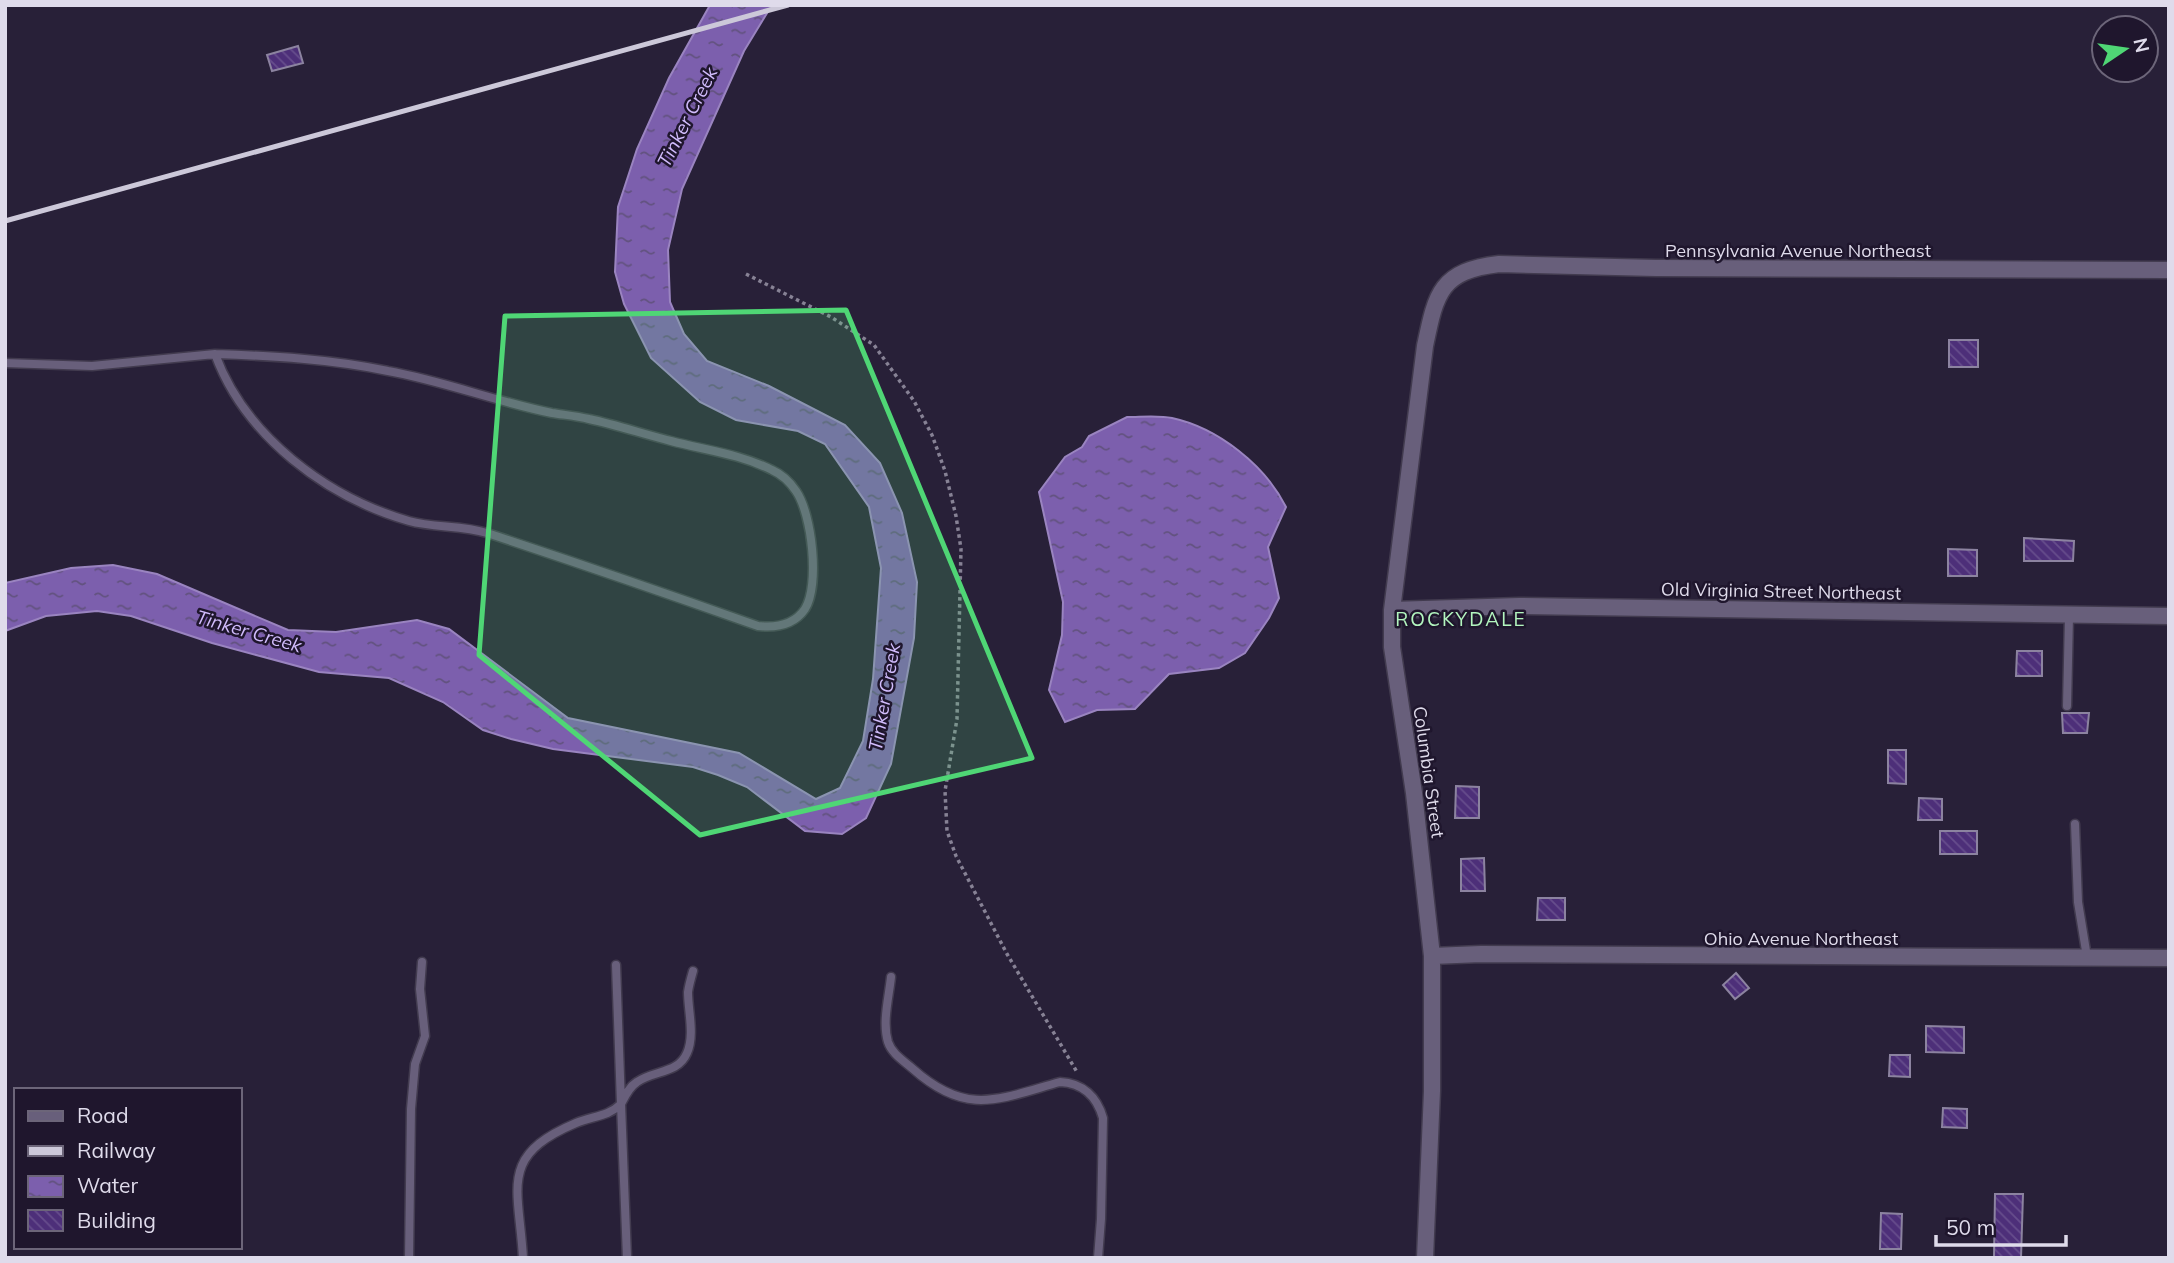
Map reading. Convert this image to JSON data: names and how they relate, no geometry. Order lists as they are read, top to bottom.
{
  "streets": {
    "street": [
      "Pennsylvania Avenue Northeast",
      "Old Virginia Street Northeast",
      "Columbia Street",
      "Ohio Avenue Northeast"
    ]
  },
  "crossings": [
    ["Pennsylvania Avenue Northeast", "Columbia Street"],
    ["Old Virginia Street Northeast", "Columbia Street"],
    ["Columbia Street", "Ohio Avenue Northeast"]
  ],
  "districts": ["ROCKYDALE"],
  "water": ["Tinker Creek"],
  "legend": [
    "Road",
    "Railway",
    "Water",
    "Building"
  ],
  "scale_bar": "50 m",
  "north": "right"
}
